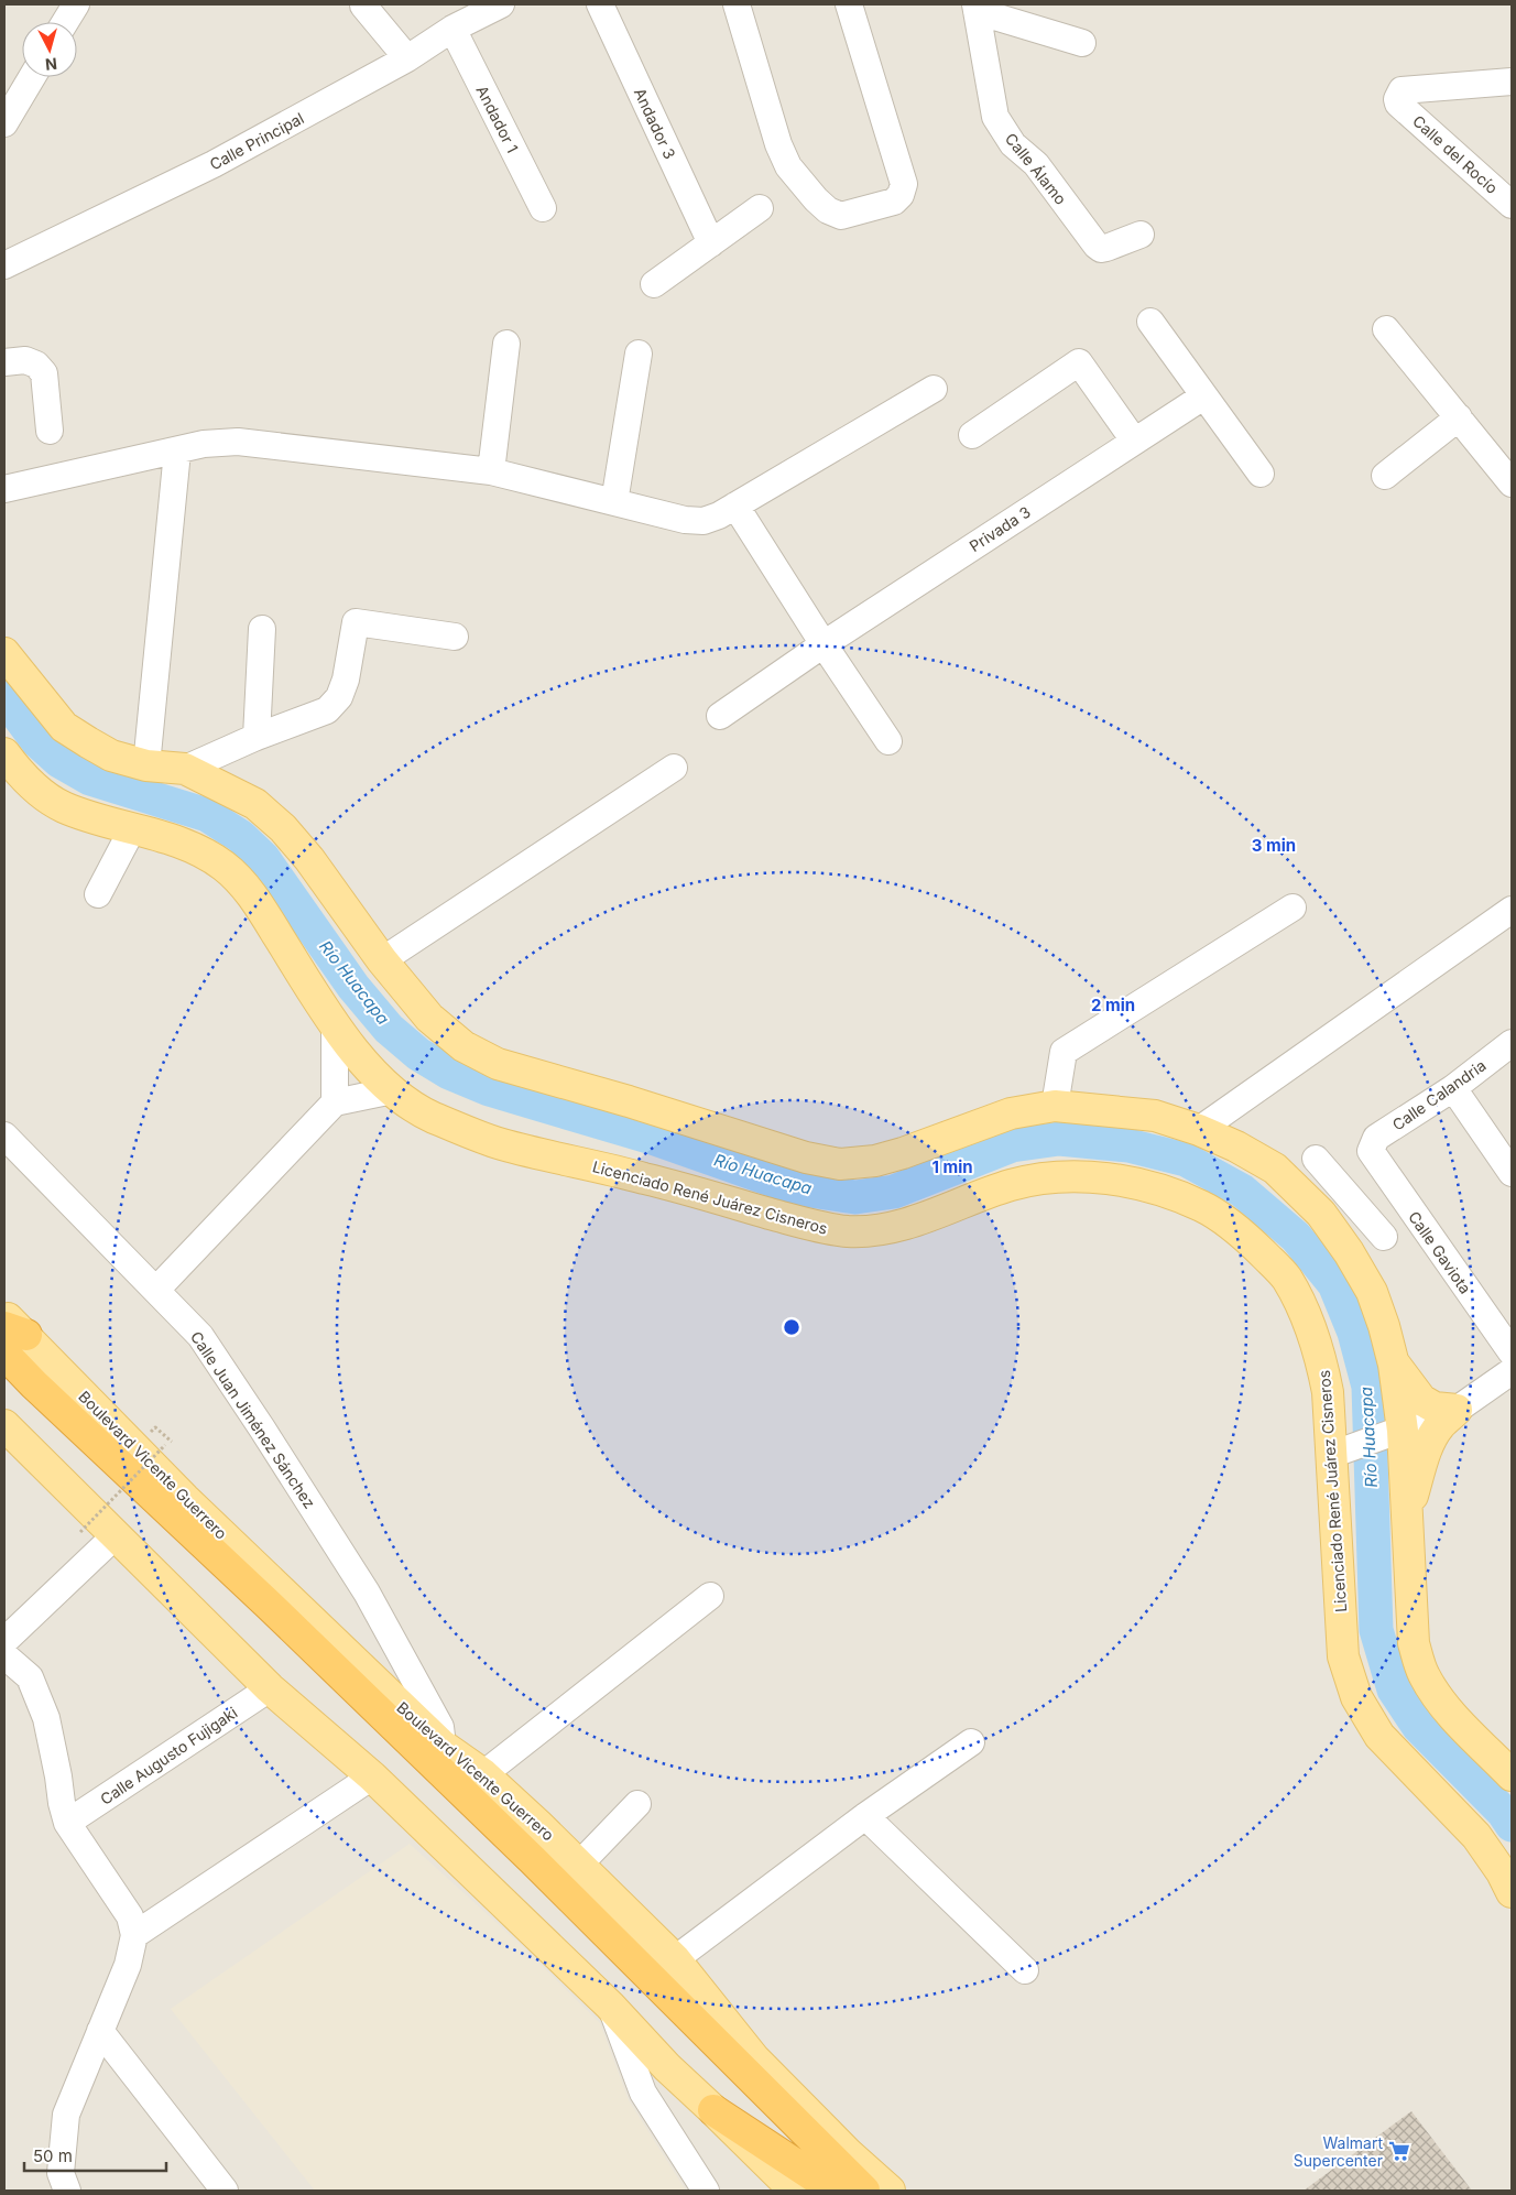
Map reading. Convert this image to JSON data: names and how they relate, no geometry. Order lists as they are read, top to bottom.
{
  "streets": {
    "highway": ["Boulevard Vicente Guerrero"],
    "main road": ["Licenciado René Juárez Cisneros"],
    "street": [
      "Andador 1",
      "Andador 3",
      "Calle Principal",
      "Calle del Rocío",
      "Calle Álamo",
      "Privada 3",
      "Calle Calandria",
      "Calle Gaviota",
      "Calle Juan Jiménez Sánchez",
      "Calle Augusto Fujigaki"
    ]
  },
  "crossings": [
    ["Andador 1", "Calle Principal"],
    ["Calle Calandria", "Calle Gaviota"],
    ["Calle Juan Jiménez Sánchez", "Boulevard Vicente Guerrero"]
  ],
  "water": ["Río Huacapa"],
  "places": {
    "supermarket": ["Walmart Supercenter"]
  },
  "scale_bar": "50 m",
  "north": "bottom",
  "rings": ["3 min", "2 min", "1 min"]
}
